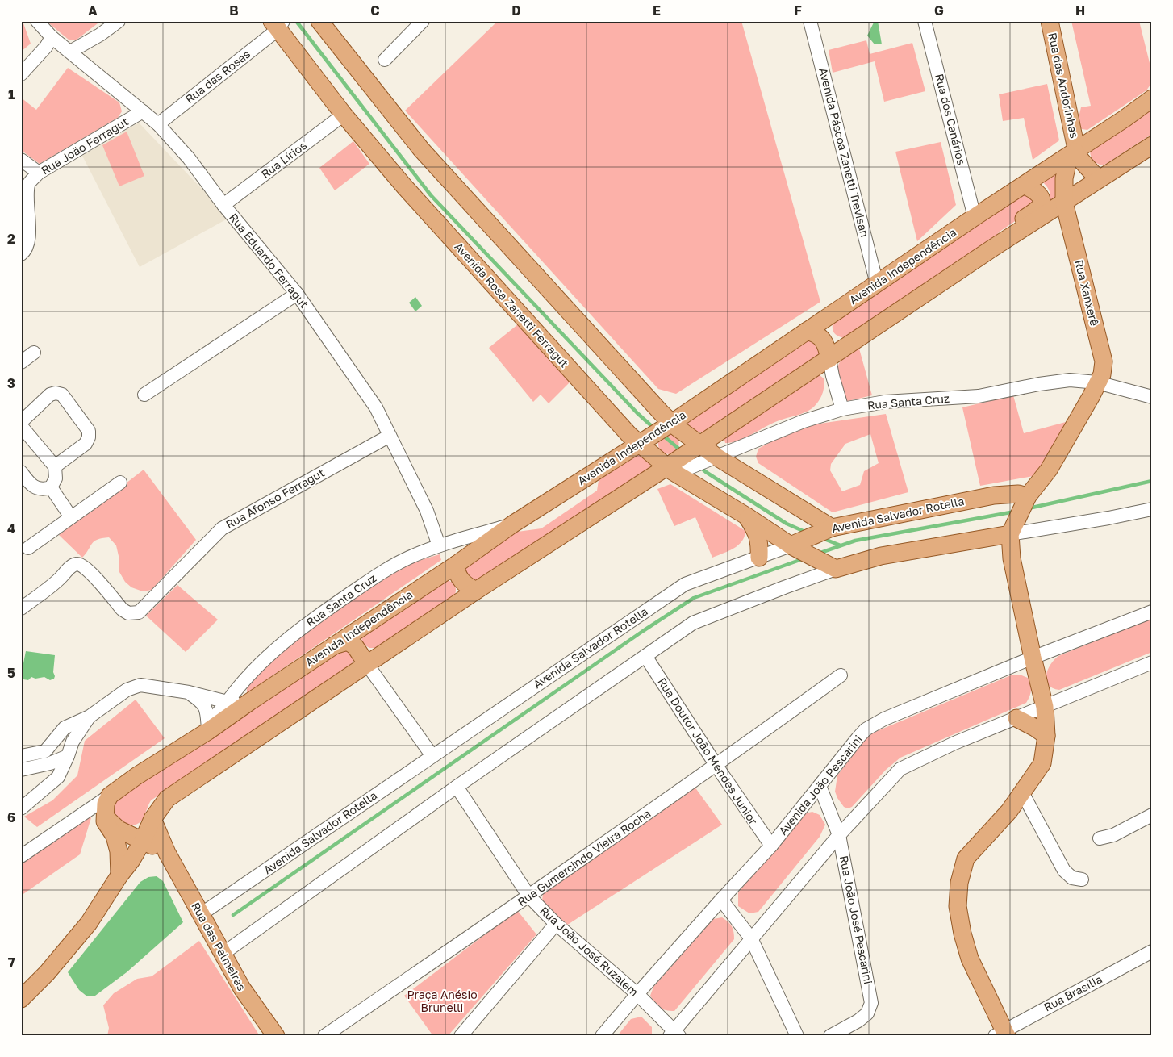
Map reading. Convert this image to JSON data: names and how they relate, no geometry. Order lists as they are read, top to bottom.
{
  "streets": {
    "main road": [
      "Rua das Andorinhas",
      "Avenida Independência",
      "Rua Xanxerê",
      "Avenida Rosa Zanetti Ferragut",
      "Avenida Salvador Rotella",
      "Rua das Palmeiras"
    ],
    "street": [
      "Rua das Rosas",
      "Rua dos Canários",
      "Rua João Ferragut",
      "Avenida Páscoa Zanetti Trevisan",
      "Rua Lírios",
      "Rua Eduardo Ferragut",
      "Rua Santa Cruz",
      "Rua Afonso Ferragut",
      "Rua Doutor João Mendes Junior",
      "Avenida João Pescarini",
      "Rua Gumercindo Vieira Rocha",
      "Rua João José Pescarini",
      "Rua João José Ruzalem",
      "Rua Brasília"
    ]
  },
  "crossings": [
    ["Rua das Rosas", "Rua Eduardo Ferragut"],
    ["Rua das Rosas", "Avenida Rosa Zanetti Ferragut"],
    ["Rua das Andorinhas", "Avenida Independência"],
    ["Rua das Andorinhas", "Rua Xanxerê"],
    ["Rua dos Canários", "Avenida Independência"],
    ["Rua João Ferragut", "Rua Eduardo Ferragut"],
    ["Avenida Páscoa Zanetti Trevisan", "Avenida Independência"],
    ["Rua Lírios", "Rua Eduardo Ferragut"],
    ["Rua Lírios", "Avenida Rosa Zanetti Ferragut"],
    ["Rua Eduardo Ferragut", "Rua Santa Cruz"],
    ["Rua Eduardo Ferragut", "Rua Afonso Ferragut"],
    ["Avenida Independência", "Rua Xanxerê"],
    ["Avenida Independência", "Avenida Rosa Zanetti Ferragut"],
    ["Avenida Independência", "Rua Santa Cruz"],
    ["Rua Xanxerê", "Rua Santa Cruz"],
    ["Avenida Rosa Zanetti Ferragut", "Rua Santa Cruz"],
    ["Avenida Rosa Zanetti Ferragut", "Avenida Salvador Rotella"],
    ["Avenida Salvador Rotella", "Rua das Palmeiras"],
    ["Rua Doutor João Mendes Junior", "Avenida João Pescarini"],
    ["Rua Doutor João Mendes Junior", "Rua Gumercindo Vieira Rocha"],
    ["Avenida João Pescarini", "Rua João José Pescarini"],
    ["Avenida João Pescarini", "Rua João José Ruzalem"],
    ["Rua Gumercindo Vieira Rocha", "Rua João José Ruzalem"]
  ],
  "parks": ["Praça Anésio Brunelli"],
  "grid": {
    "columns": [
      "A",
      "B",
      "C",
      "D",
      "E",
      "F",
      "G",
      "H"
    ],
    "rows": [
      "1",
      "2",
      "3",
      "4",
      "5",
      "6",
      "7"
    ]
  }
}
